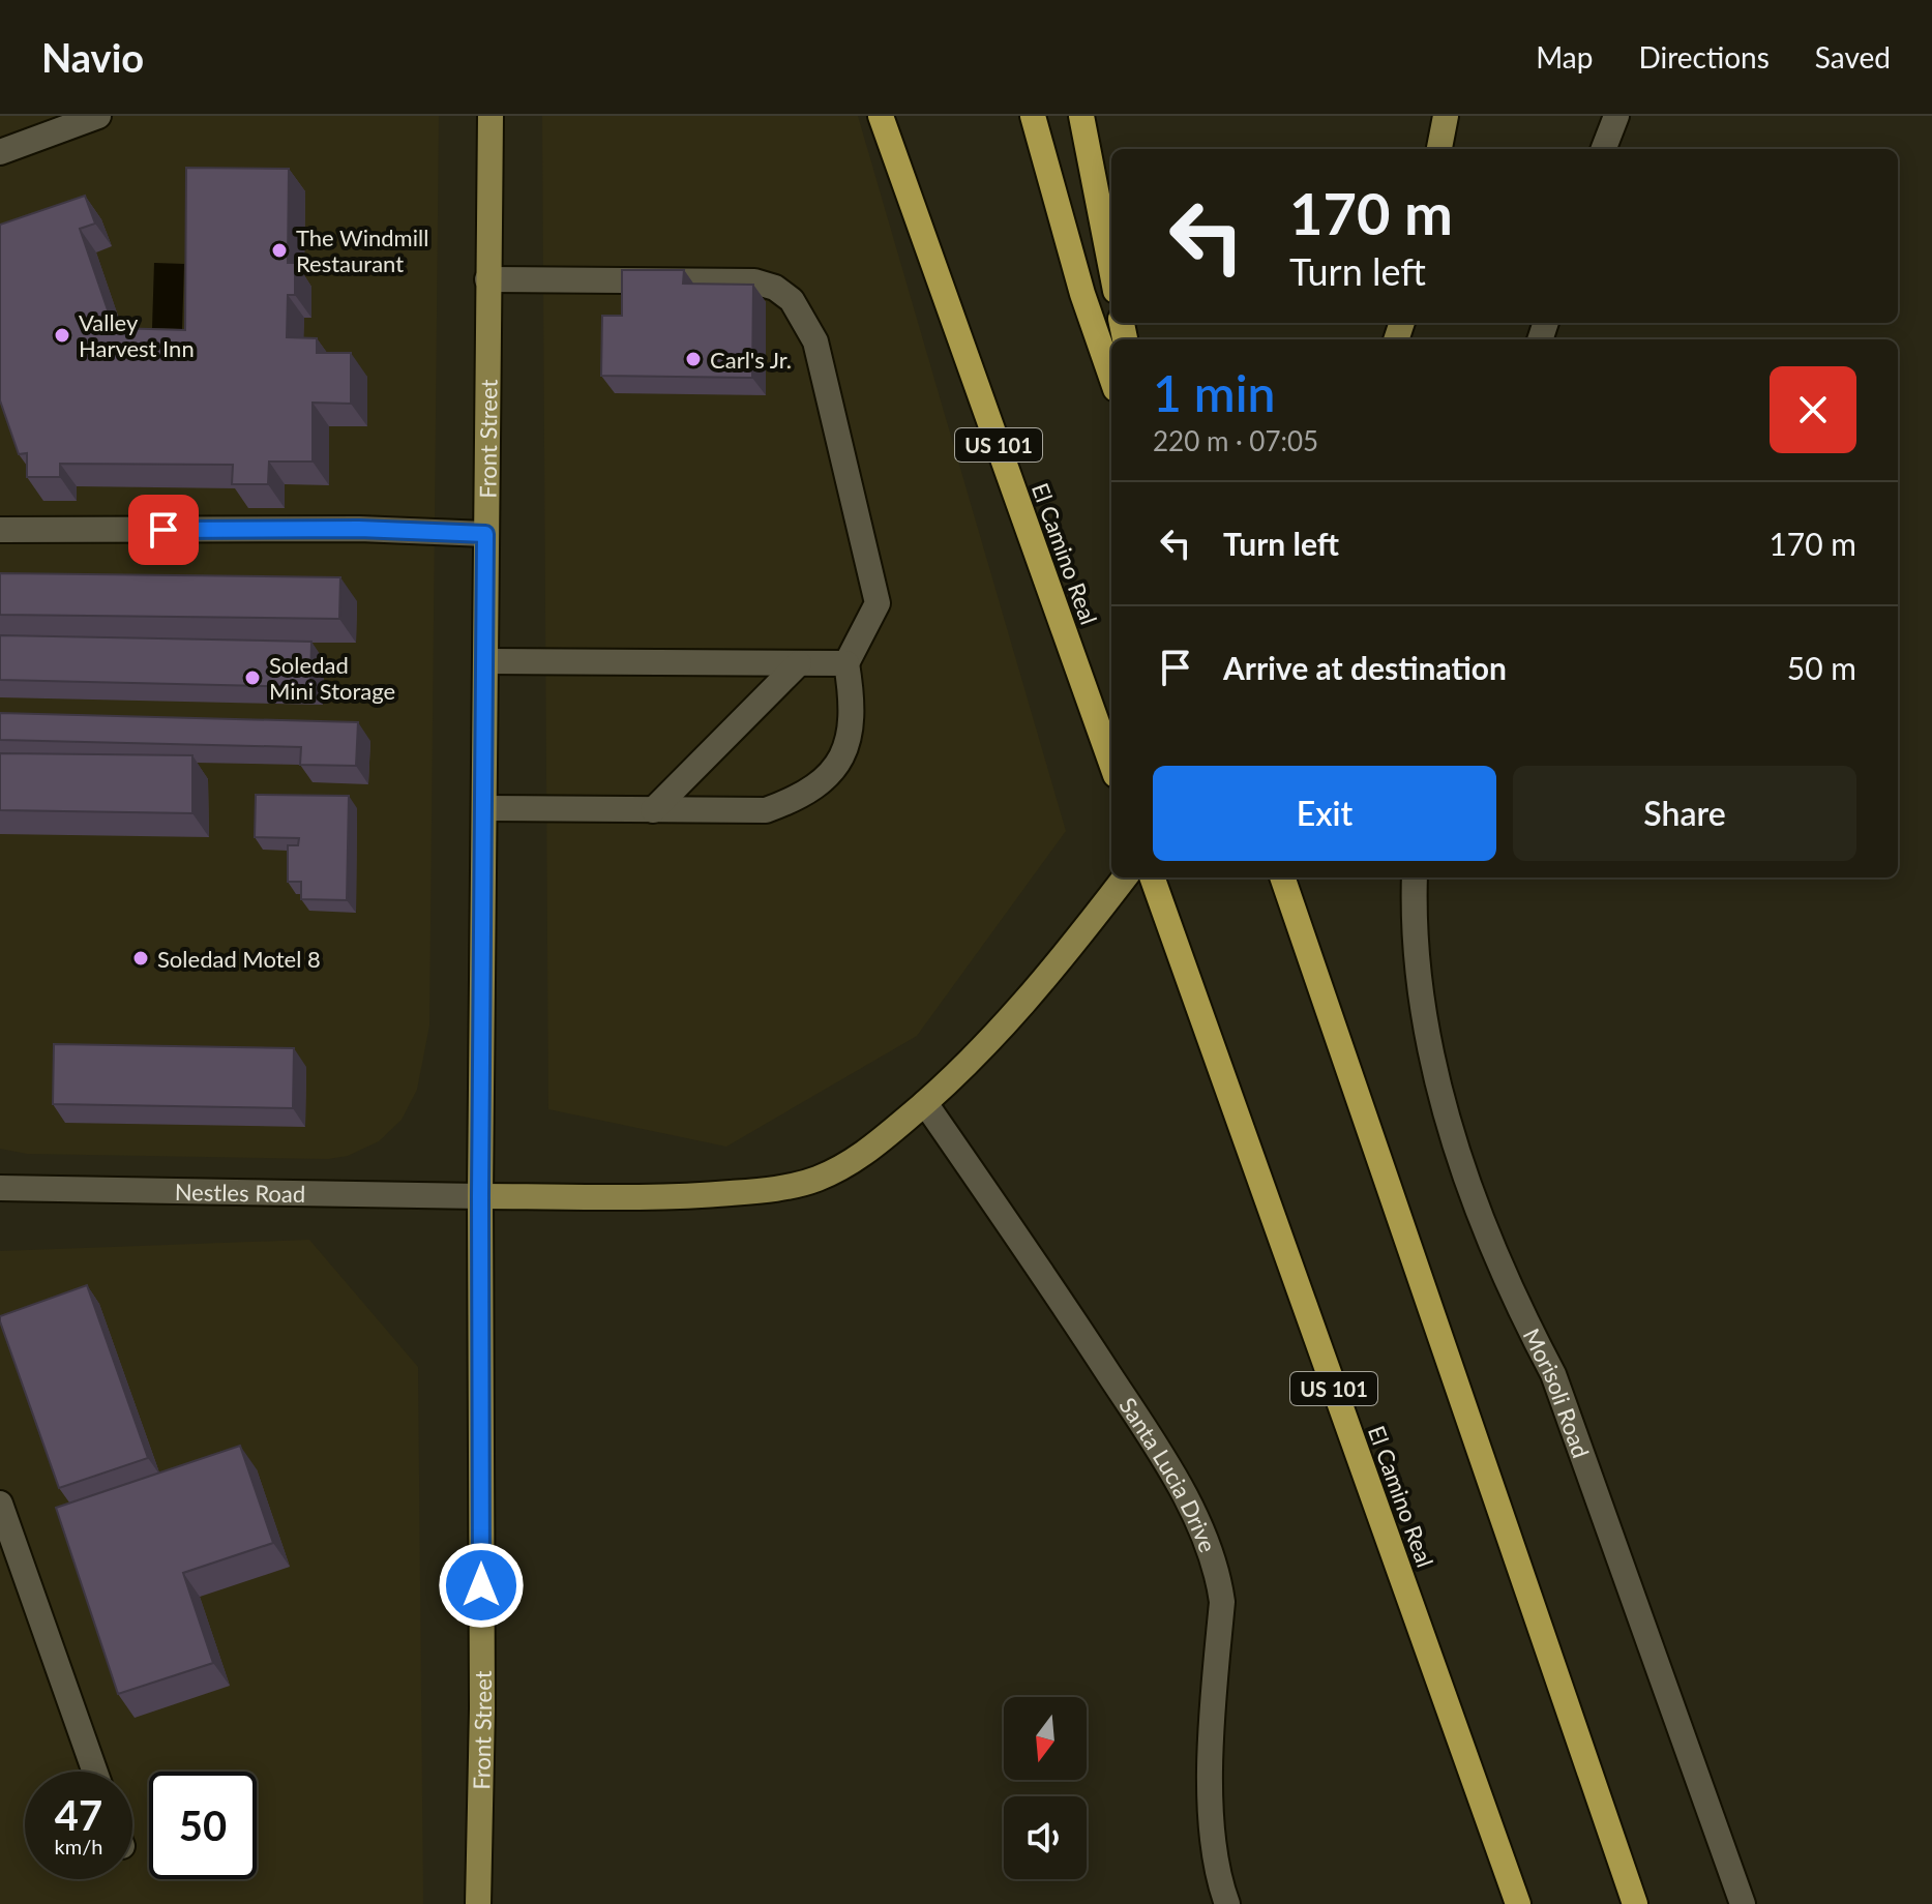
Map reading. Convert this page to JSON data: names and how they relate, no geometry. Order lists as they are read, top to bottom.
{
  "streets": {
    "highway": ["US 101", "El Camino Real"],
    "main road": ["Front Street"],
    "street": ["Nestles Road", "Morisoli Road", "Santa Lucia Drive"]
  },
  "crossings": [
    ["Front Street", "Nestles Road"]
  ],
  "places": [
    "The Windmill Restaurant",
    "Valley Harvest Inn",
    "Carl's Jr.",
    "Soledad Mini Storage",
    "Soledad Motel 8"
  ],
  "north": "bottom",
  "page": {
    "header": "Navio",
    "nav": ["Map", "Directions", "Saved"],
    "turn": ["170 m", "Turn left"],
    "heading": ["1 min", "220 m · 07:05"],
    "list": [
      {
        "name": "Turn left",
        "value": "170 m"
      },
      {
        "name": "Arrive at destination",
        "value": "50 m"
      }
    ],
    "buttons": ["Exit", "Share"],
    "speed": "47 km/h",
    "limit": "50"
  }
}
